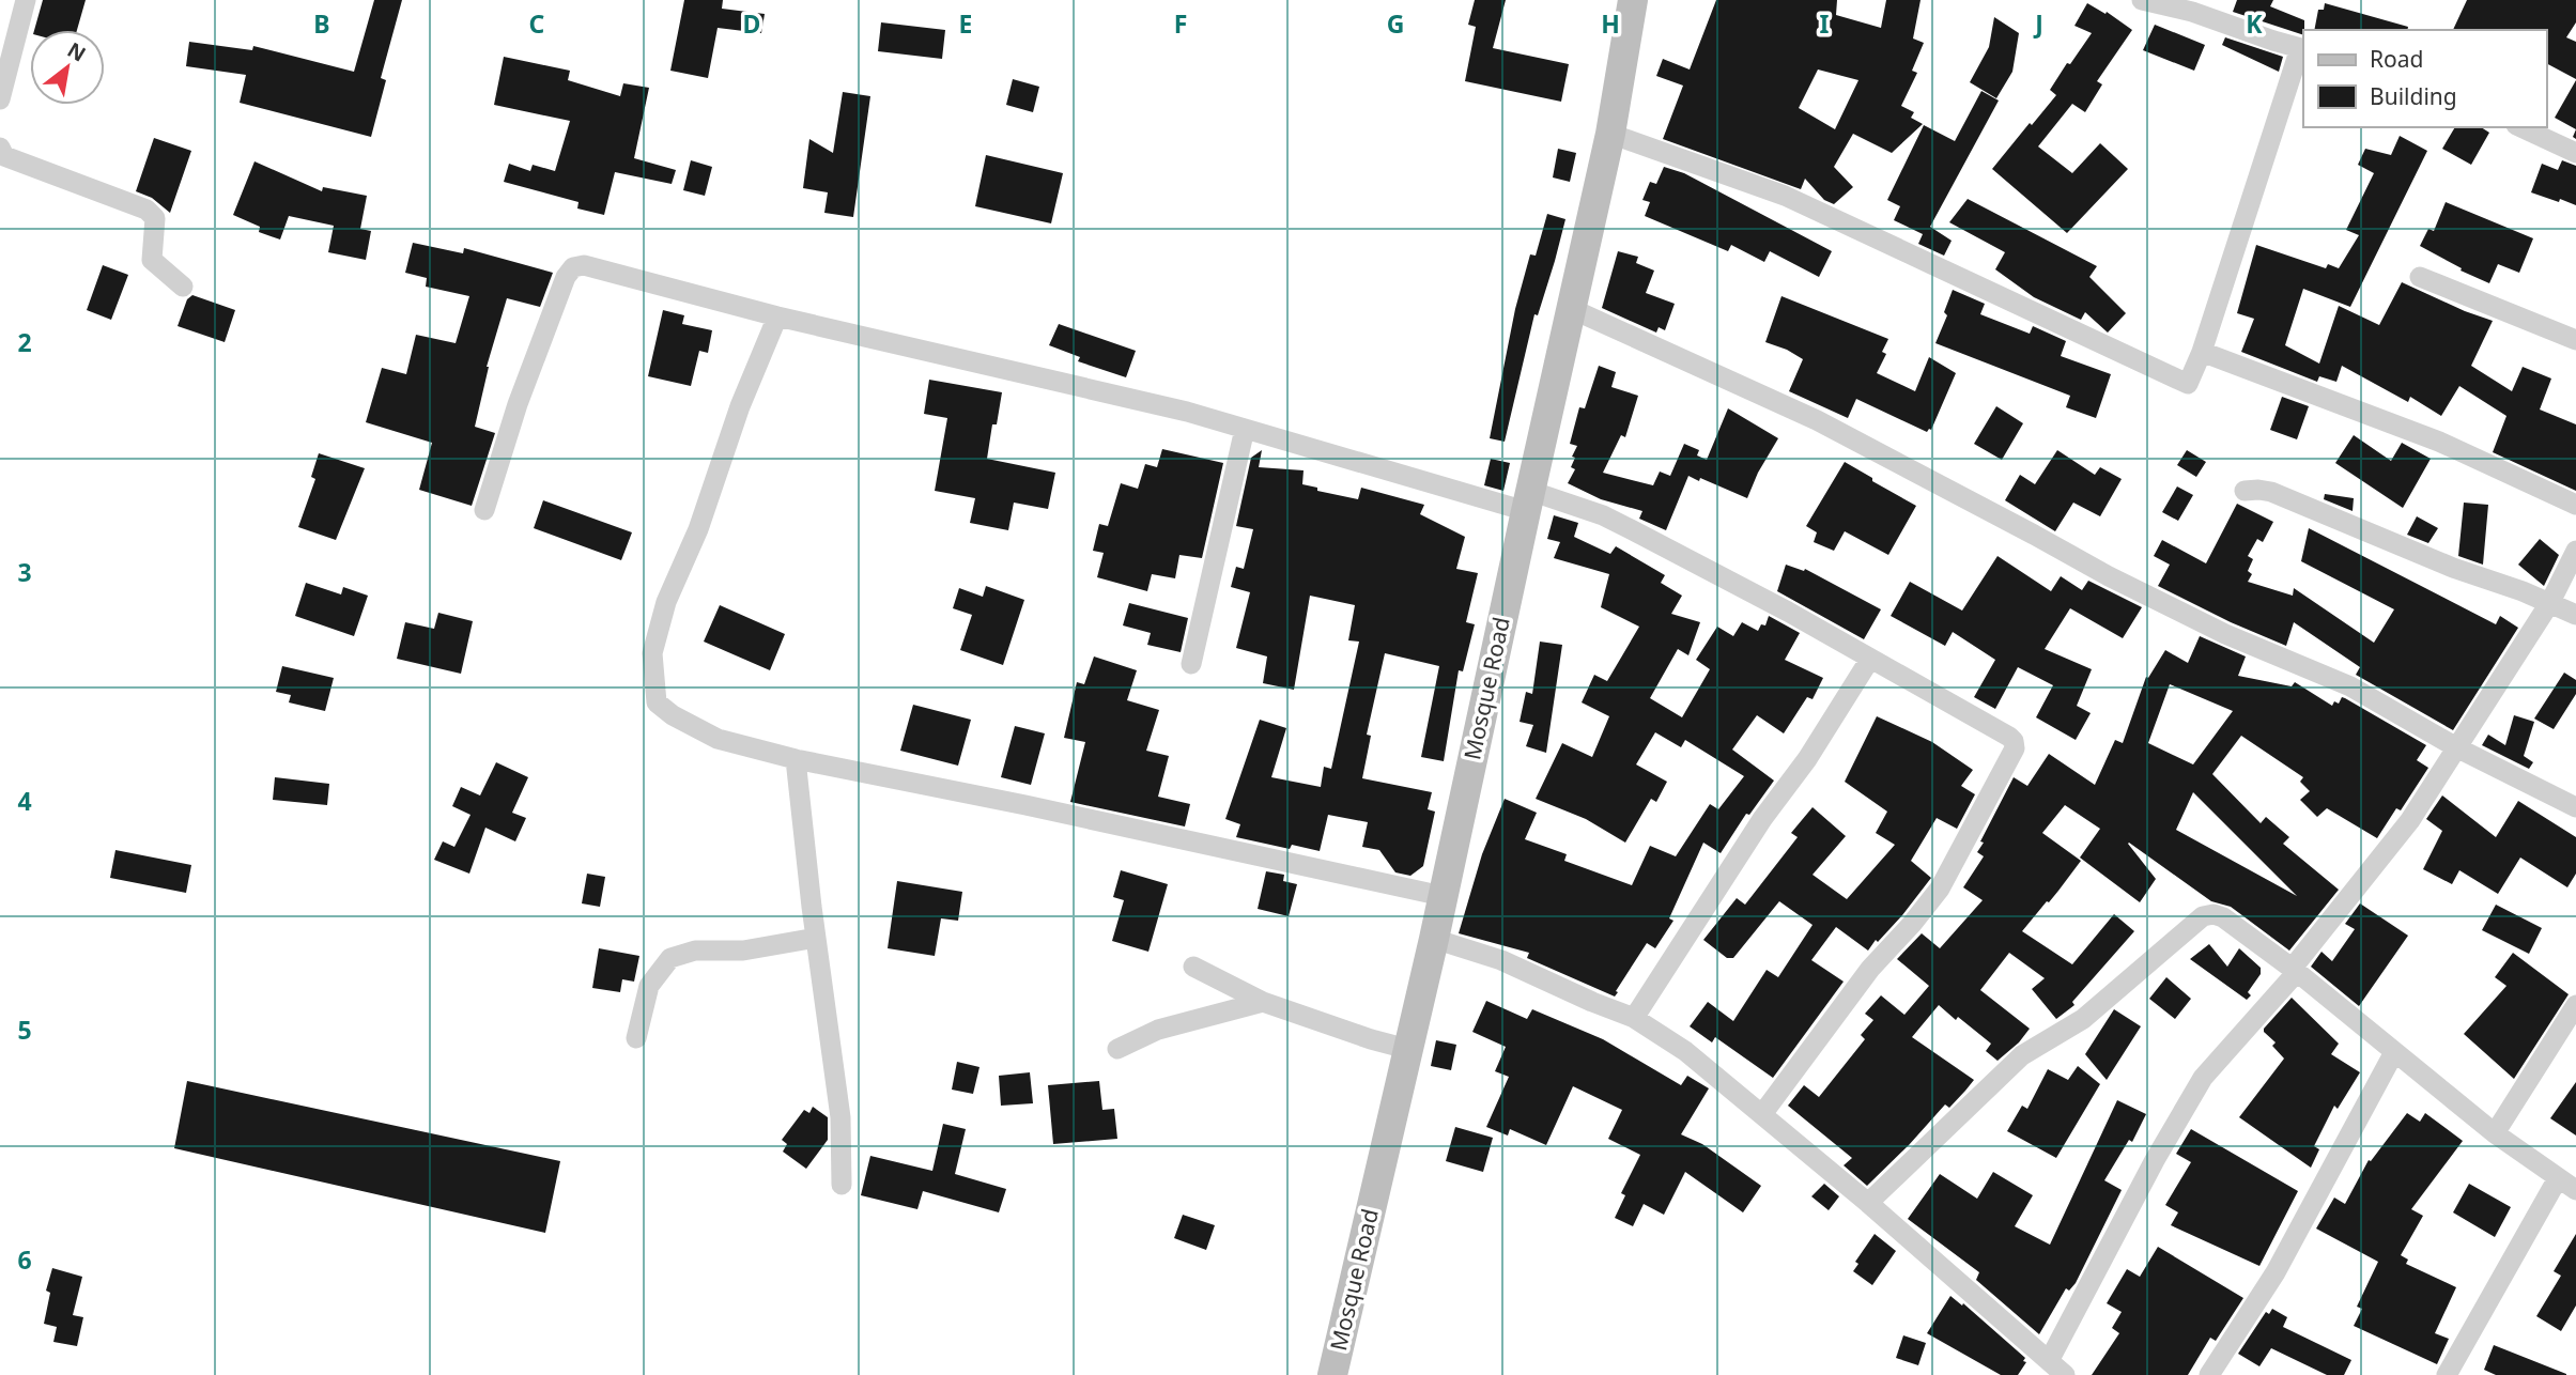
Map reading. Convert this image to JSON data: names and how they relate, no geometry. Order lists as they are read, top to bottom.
{
  "streets": {
    "street": ["Mosque Road"]
  },
  "legend": ["Road", "Building"],
  "north": "top right",
  "grid": {
    "columns": [
      "B",
      "C",
      "D",
      "E",
      "F",
      "G",
      "H",
      "I",
      "J",
      "K"
    ],
    "rows": [
      "2",
      "3",
      "4",
      "5",
      "6"
    ]
  }
}
